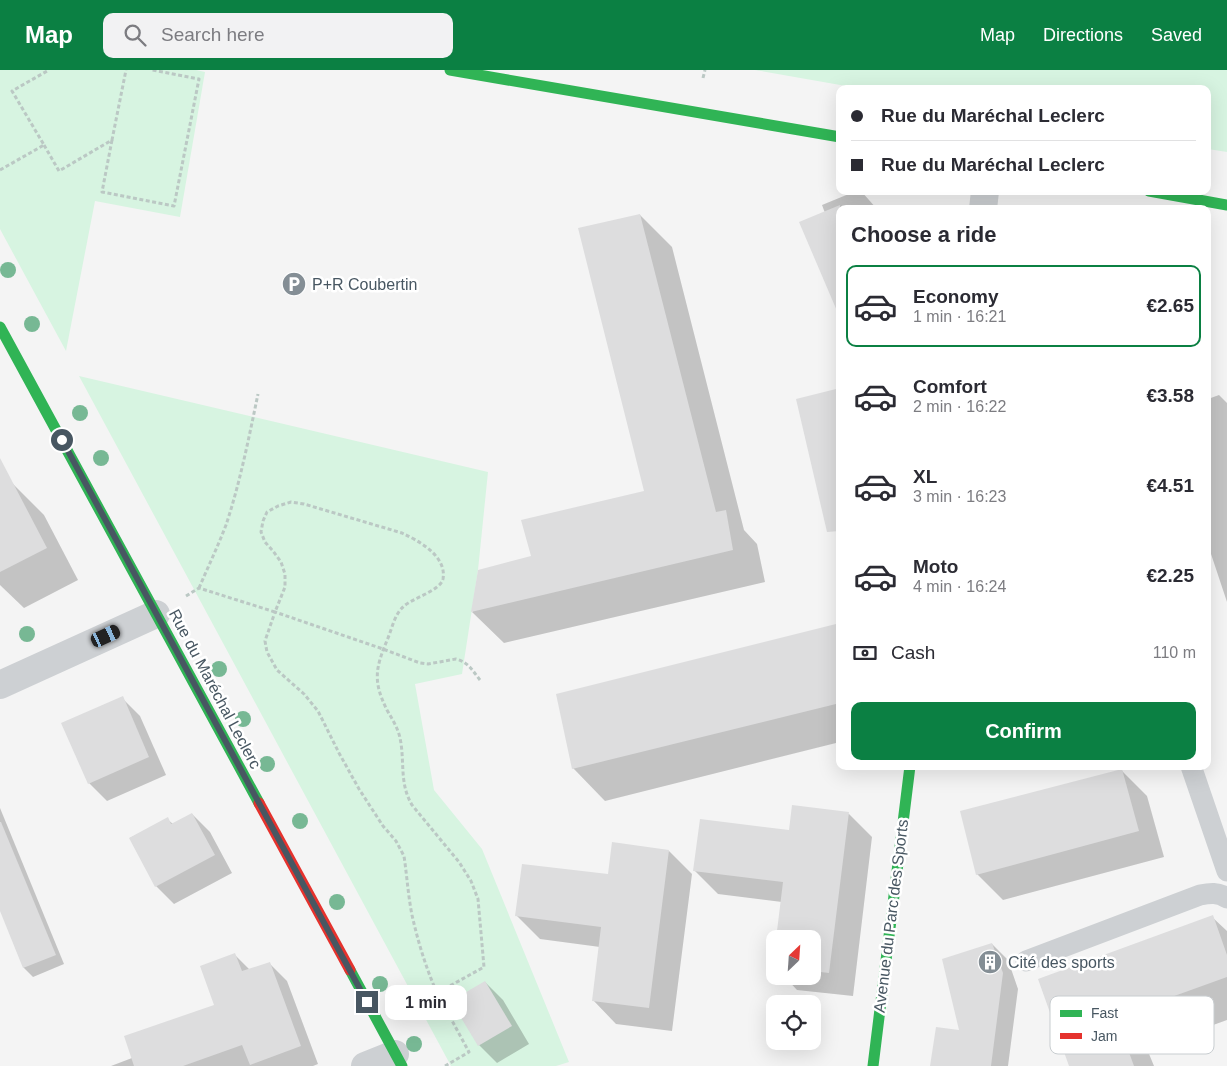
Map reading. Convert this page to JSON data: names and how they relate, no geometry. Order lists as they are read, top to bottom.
{
  "streets": {
    "street": ["Rue du Maréchal Leclerc", "Avenue du Parc des Sports"]
  },
  "places": {
    "parking": ["P+R Coubertin"],
    "building": ["Cité des sports"]
  },
  "legend": ["Fast", "Jam"],
  "north": "top right",
  "page": {
    "header": "Map",
    "search": "Search here",
    "nav": ["Map", "Directions", "Saved"],
    "banner": ["Rue du Maréchal Leclerc", "Rue du Maréchal Leclerc"],
    "heading": "Choose a ride",
    "list": [
      {
        "name": "Economy",
        "note": "1 min · 16:21",
        "value": "€2.65"
      },
      {
        "name": "Comfort",
        "note": "2 min · 16:22",
        "value": "€3.58"
      },
      {
        "name": "XL",
        "note": "3 min · 16:23",
        "value": "€4.51"
      },
      {
        "name": "Moto",
        "note": "4 min · 16:24",
        "value": "€2.25"
      }
    ],
    "pay": ["Cash", "110 m"],
    "buttons": "Confirm",
    "bubble": "1 min"
  }
}
